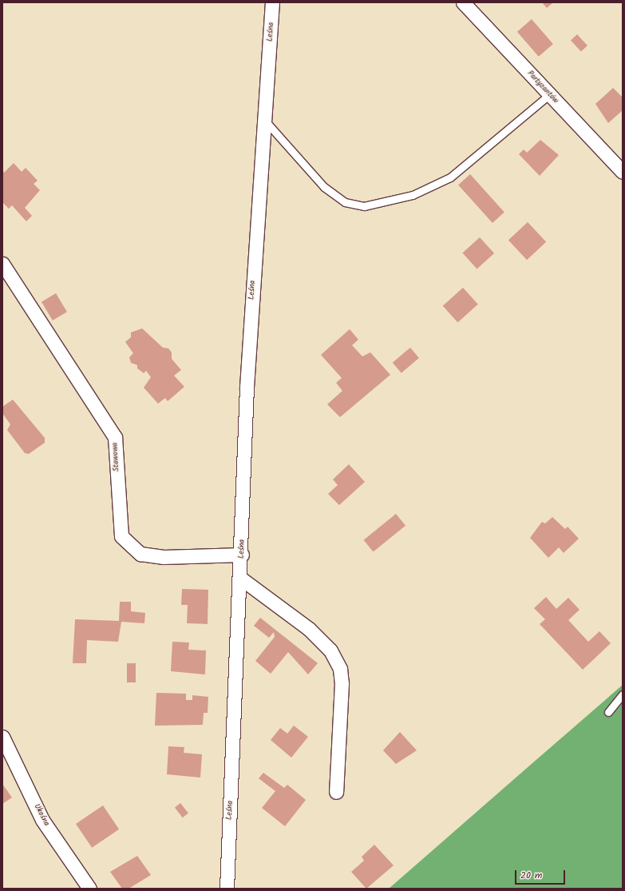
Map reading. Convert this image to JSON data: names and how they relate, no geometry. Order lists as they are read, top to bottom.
{
  "streets": {
    "street": [
      "Leśna",
      "Partyzantów",
      "Stawowa",
      "Ukośna"
    ]
  },
  "crossings": [
    ["Leśna", "Stawowa"]
  ],
  "scale_bar": "20 m"
}
